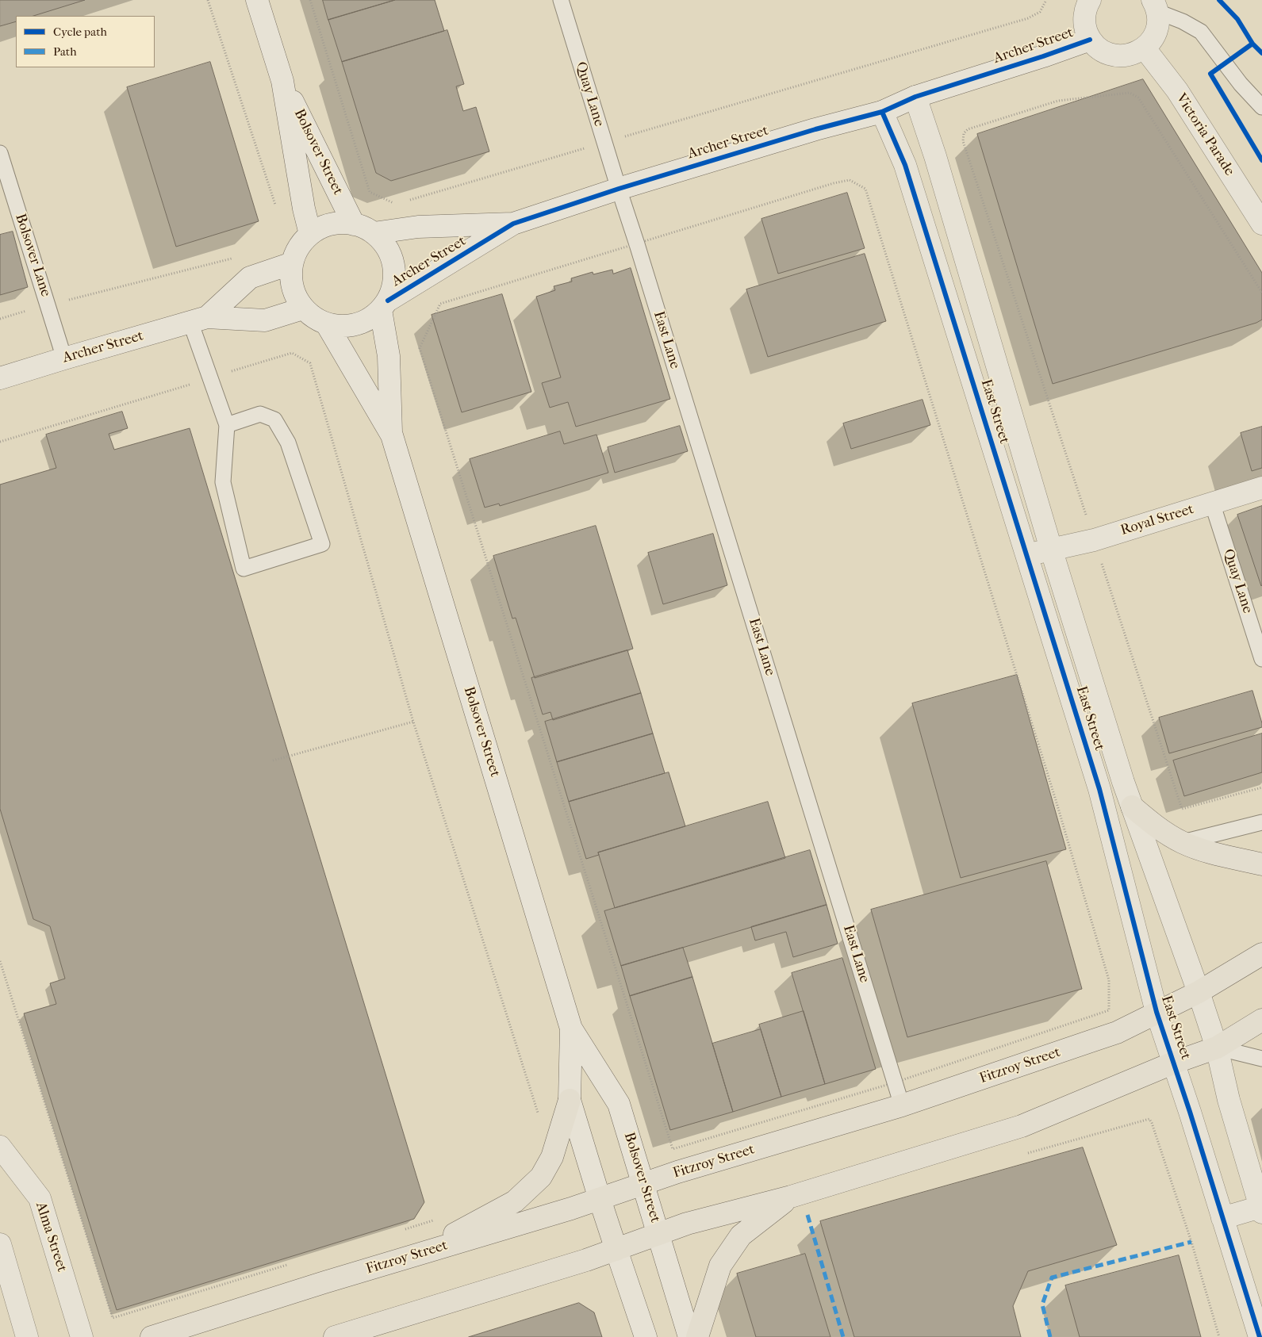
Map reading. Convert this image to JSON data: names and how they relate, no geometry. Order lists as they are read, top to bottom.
{
  "streets": {
    "main road": ["Bolsover Street", "Fitzroy Street"],
    "street": [
      "Archer Street",
      "Victoria Parade",
      "East Street",
      "Royal Street",
      "Alma Street"
    ],
    "lane": ["Quay Lane", "Bolsover Lane", "East Lane"]
  },
  "crossings": [
    ["Archer Street", "Quay Lane"],
    ["Archer Street", "Bolsover Street"],
    ["Archer Street", "Bolsover Lane"],
    ["Archer Street", "East Lane"],
    ["Archer Street", "East Street"],
    ["Quay Lane", "East Lane"],
    ["Quay Lane", "Royal Street"],
    ["Bolsover Street", "Fitzroy Street"],
    ["East Lane", "Fitzroy Street"],
    ["East Street", "Royal Street"],
    ["East Street", "Fitzroy Street"]
  ],
  "legend": ["Cycle path", "Path"]
}
